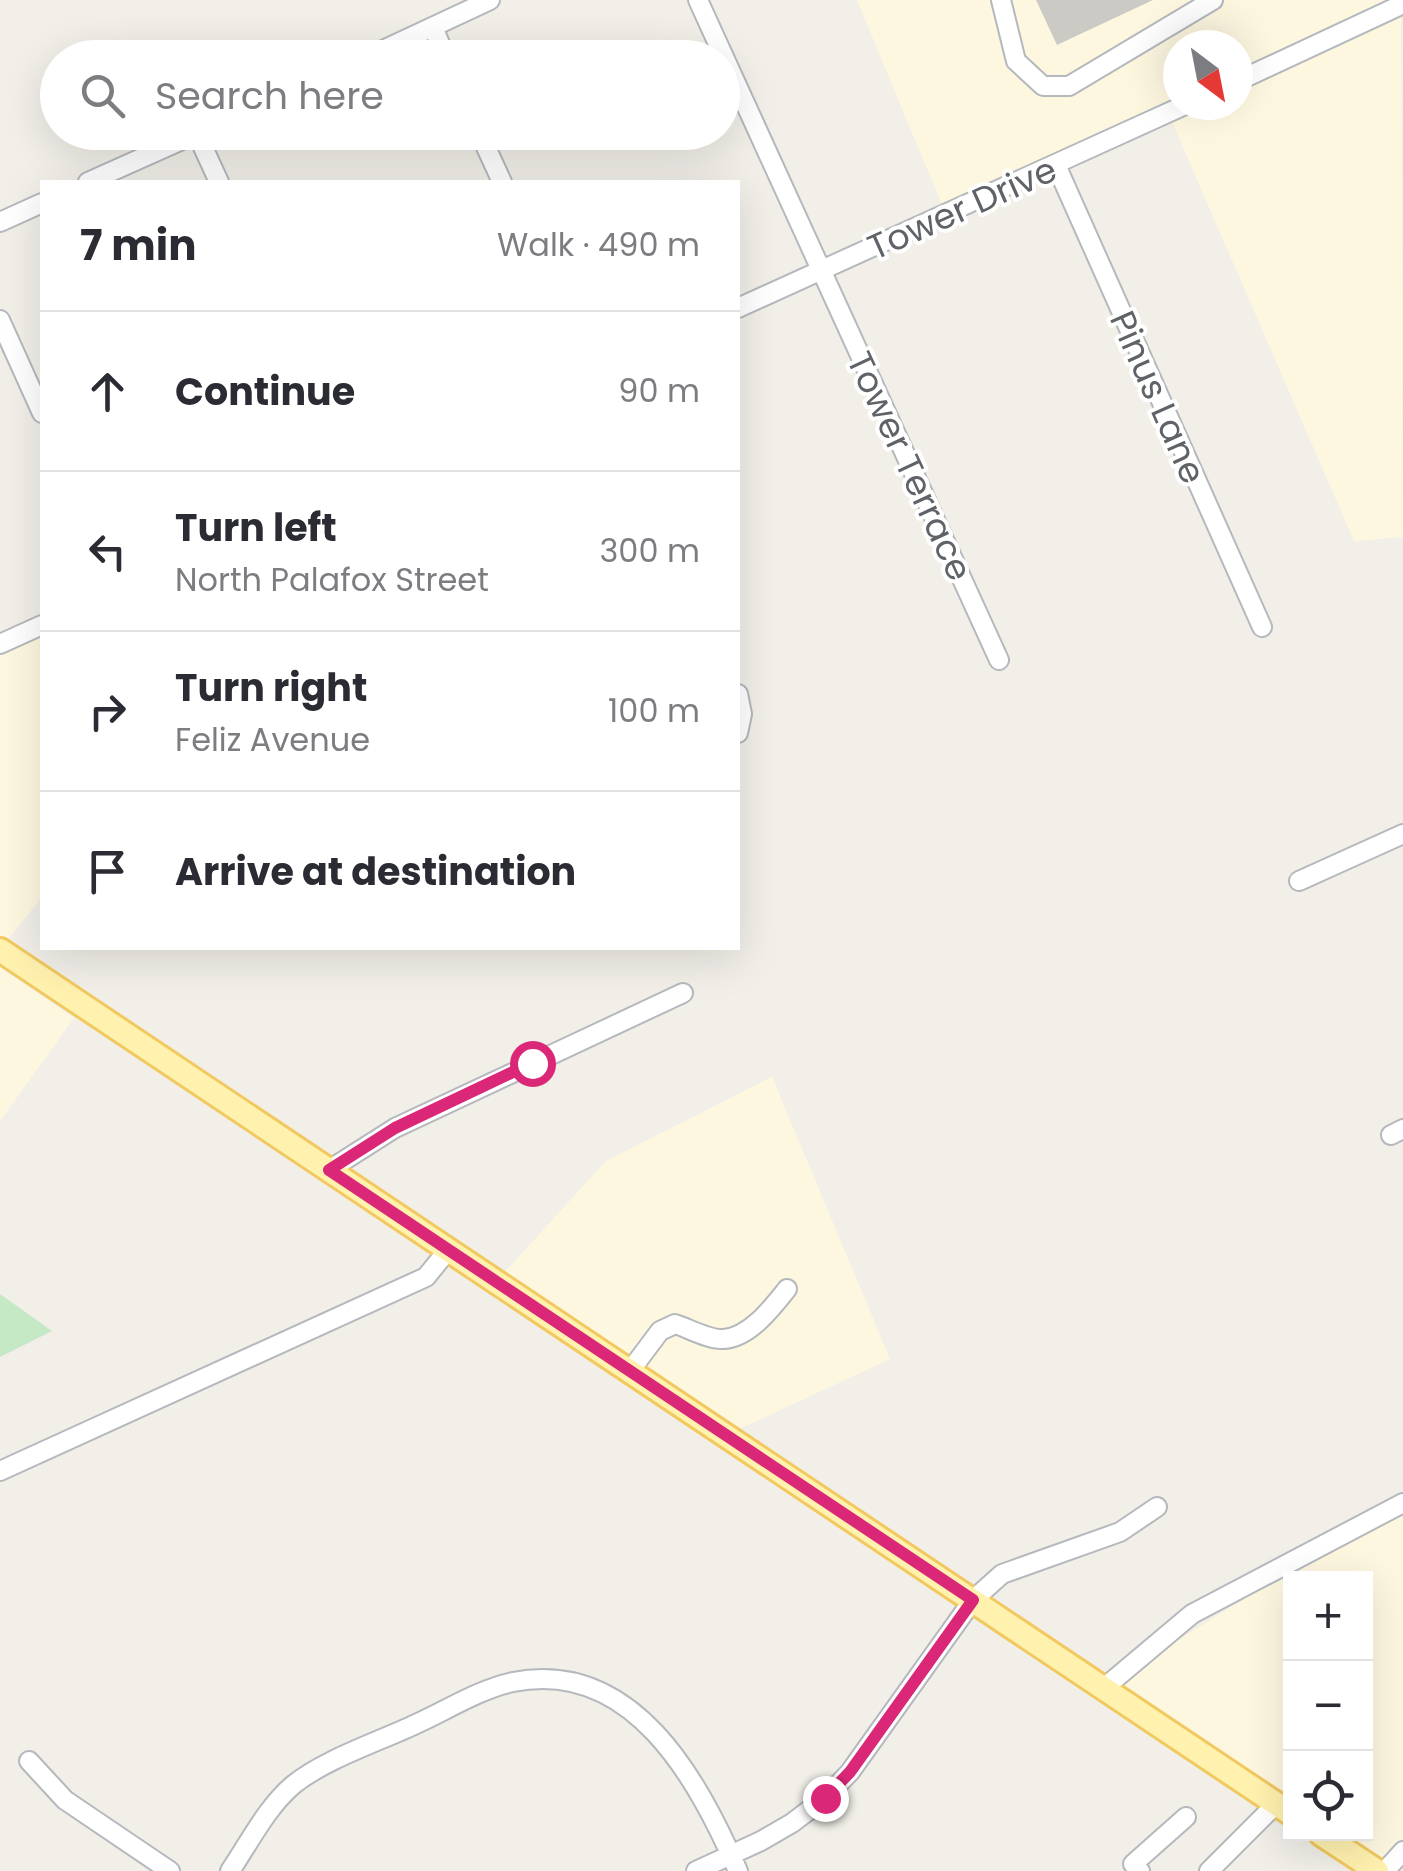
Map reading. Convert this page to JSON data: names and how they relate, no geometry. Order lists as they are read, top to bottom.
{
  "streets": {
    "street": ["Tower Drive", "Pinus Lane", "Tower Terrace"]
  },
  "crossings": [
    ["Tower Drive", "Pinus Lane"],
    ["Tower Drive", "Tower Terrace"]
  ],
  "north": "bottom right",
  "page": {
    "search": "Search here",
    "heading": ["7 min", "Walk · 490 m"],
    "list": [
      ["Continue", "90 m"],
      ["Turn left", "North Palafox Street", "300 m"],
      ["Turn right", "Feliz Avenue", "100 m"],
      "Arrive at destination"
    ],
    "map_buttons": ["+", "−"]
  }
}
